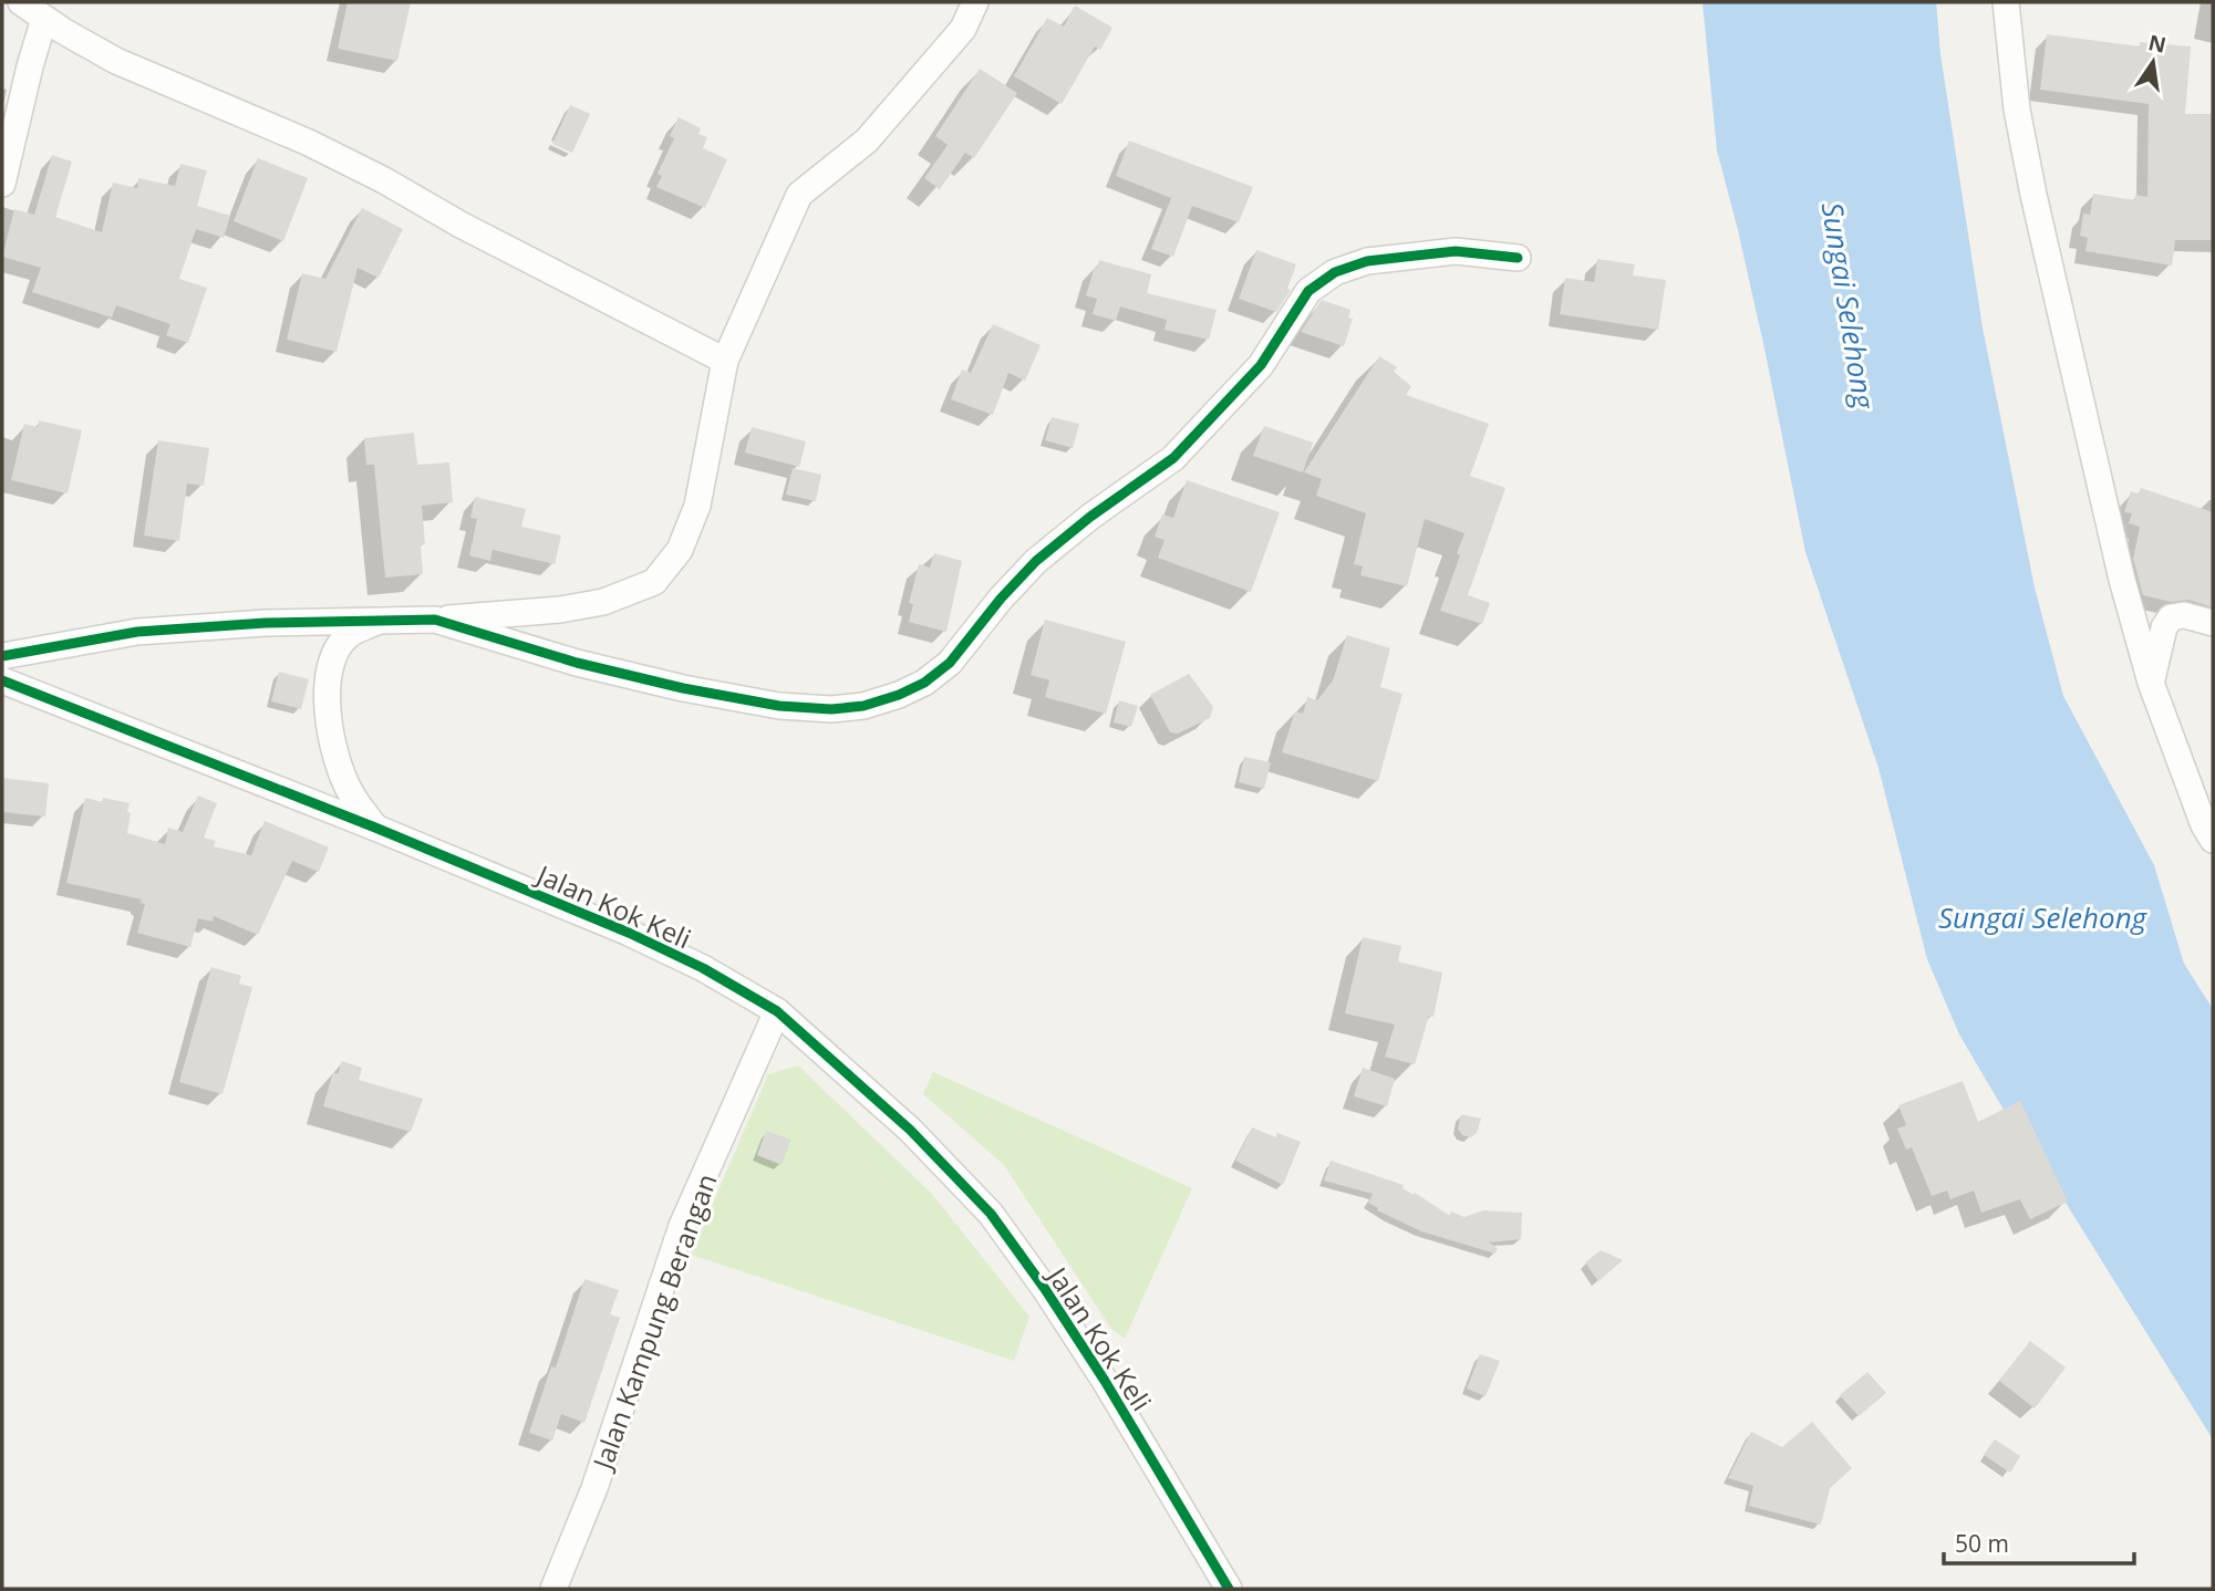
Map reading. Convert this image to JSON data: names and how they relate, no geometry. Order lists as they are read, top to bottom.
{
  "streets": {
    "street": ["Jalan Kok Keli", "Jalan Kampung Berangan"]
  },
  "crossings": [
    ["Jalan Kok Keli", "Jalan Kampung Berangan"]
  ],
  "water": ["Sungai Selehong"],
  "scale_bar": "50 m",
  "north": "top"
}
